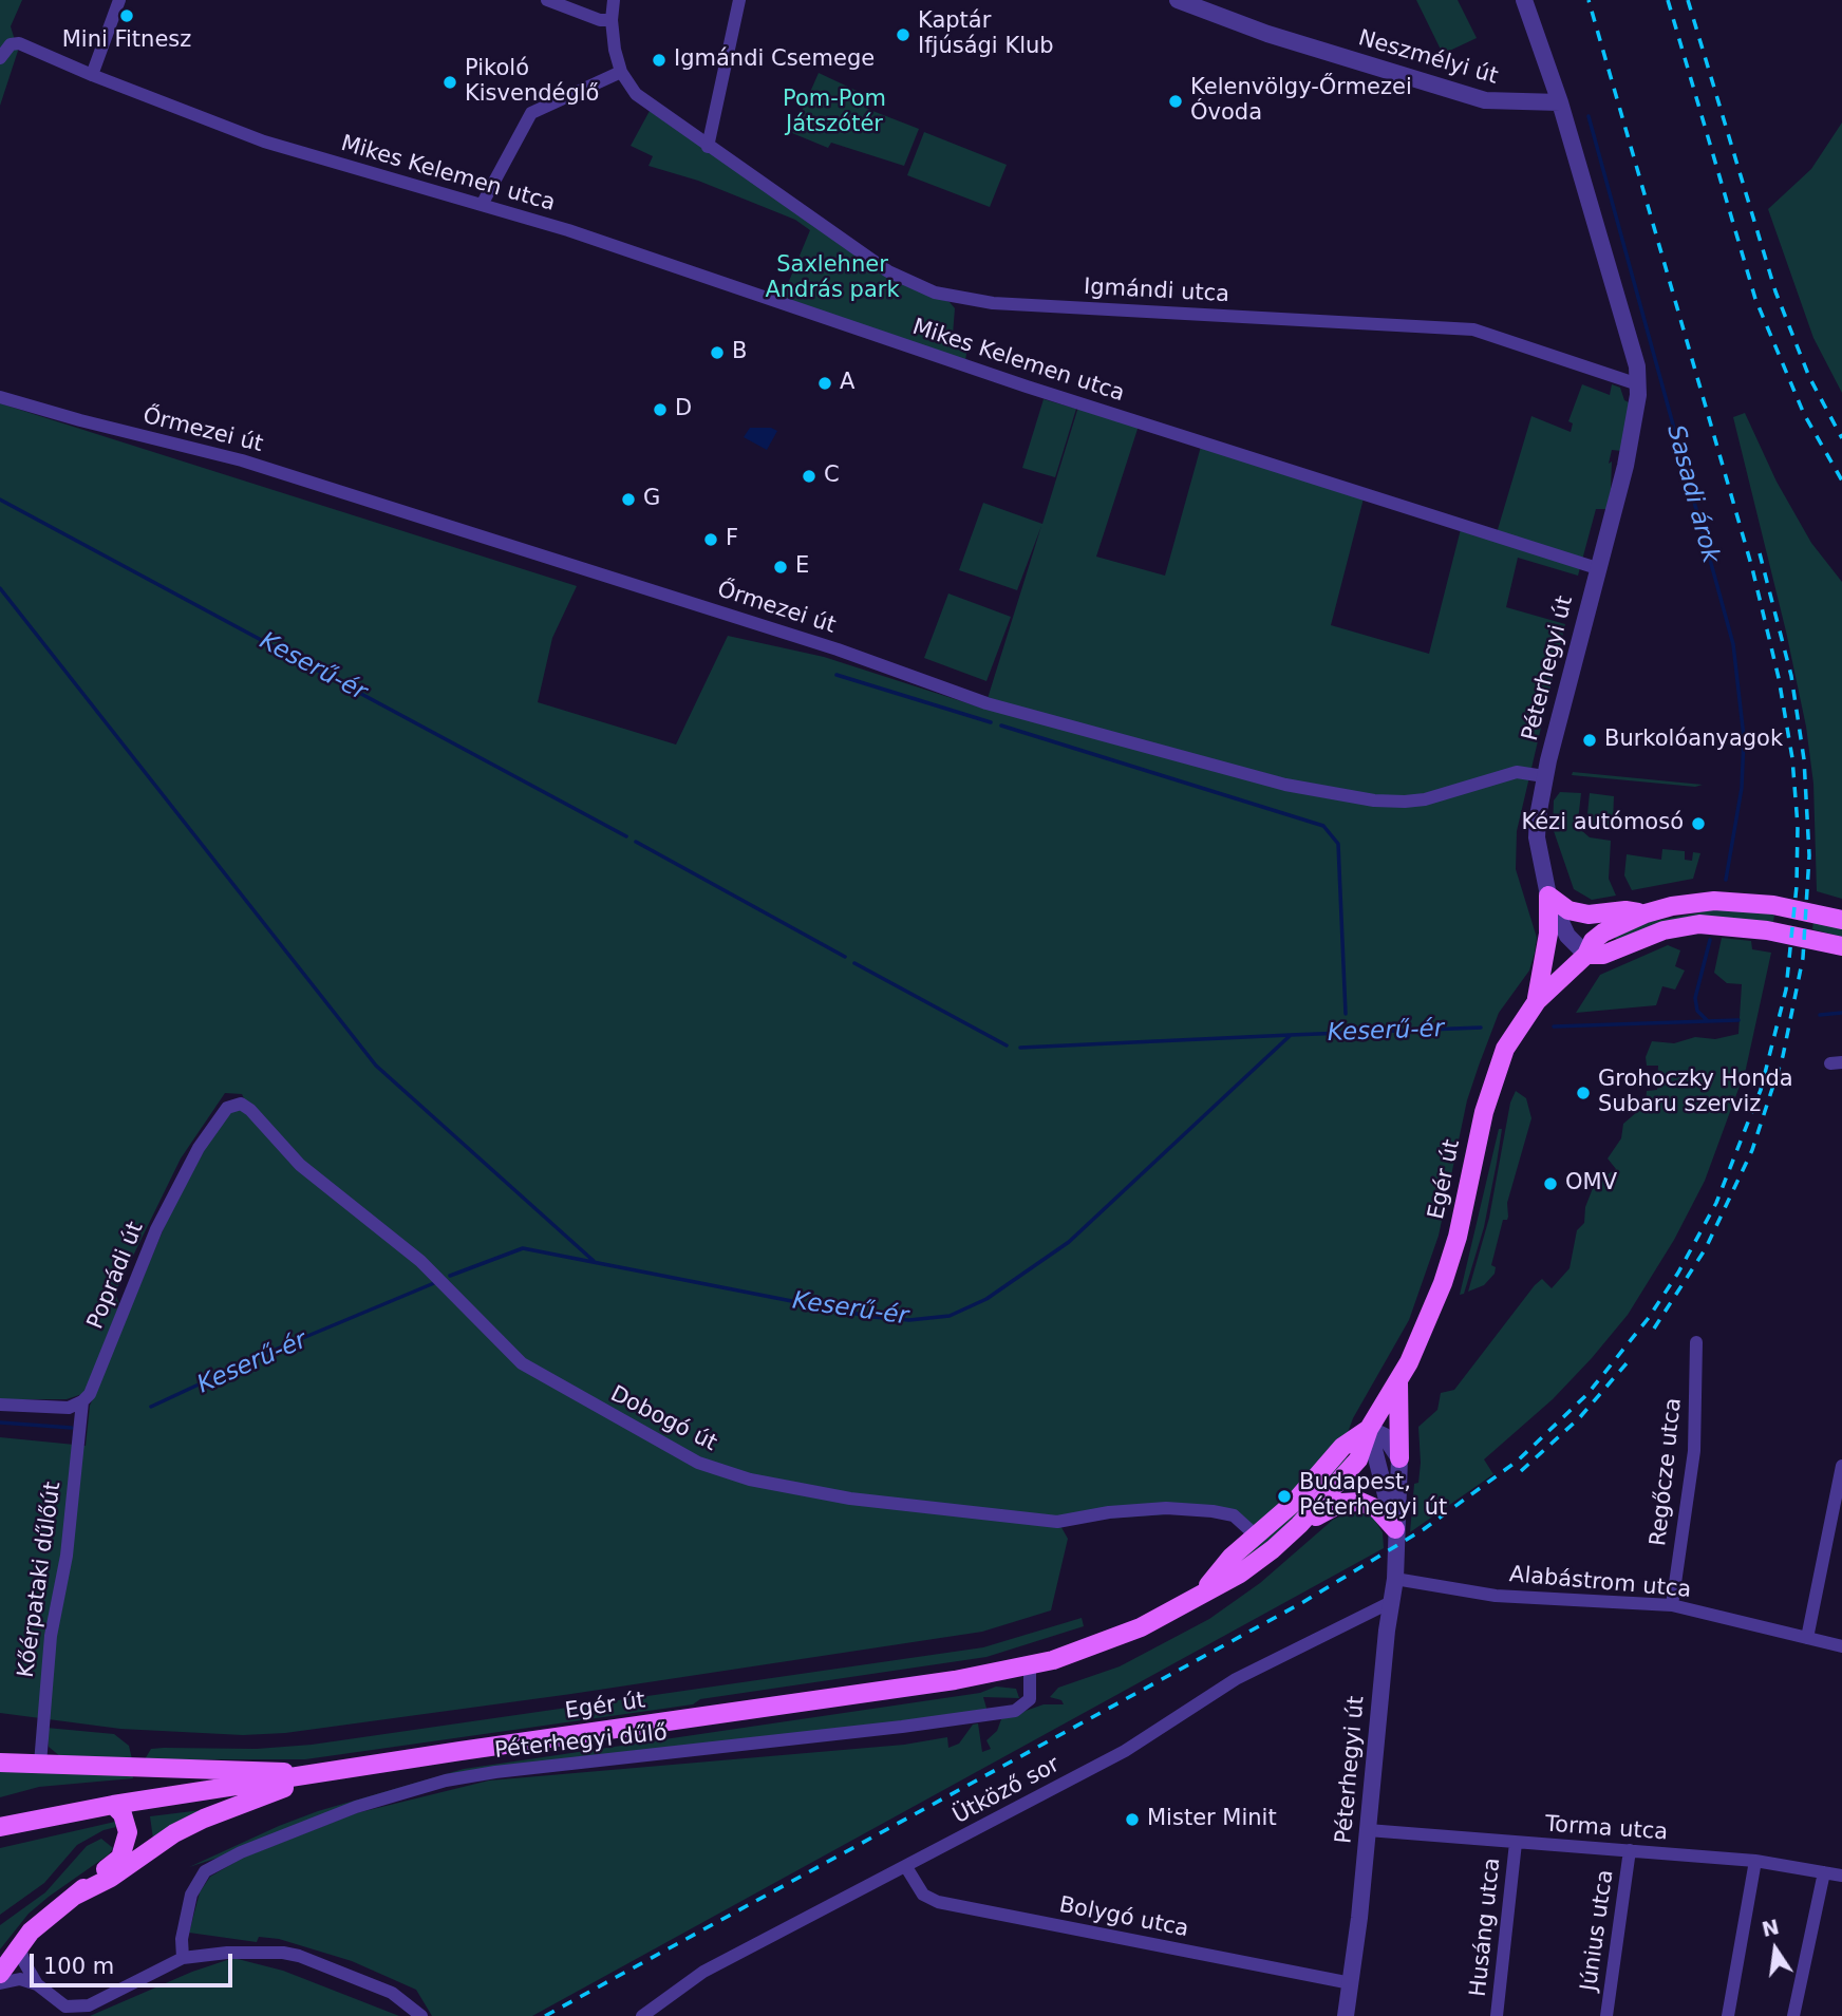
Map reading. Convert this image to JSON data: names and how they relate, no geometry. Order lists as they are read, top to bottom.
{
  "streets": {
    "main road": ["Egér út"],
    "street": [
      "Neszmélyi út",
      "Mikes Kelemen utca",
      "Igmándi utca",
      "Őrmezei út",
      "Péterhegyi út",
      "Poprádi út",
      "Dobogó út",
      "Regőcze utca",
      "Kőérpataki dűlőút",
      "Alabástrom utca",
      "Péterhegyi dűlő",
      "Ütköző sor",
      "Torma utca",
      "Bolygó utca",
      "Husáng utca",
      "Június utca"
    ]
  },
  "crossings": [
    ["Mikes Kelemen utca", "Péterhegyi út"],
    ["Igmándi utca", "Péterhegyi út"],
    ["Őrmezei út", "Péterhegyi út"],
    ["Péterhegyi út", "Egér út"],
    ["Péterhegyi út", "Alabástrom utca"],
    ["Péterhegyi út", "Ütköző sor"],
    ["Péterhegyi út", "Torma utca"],
    ["Péterhegyi út", "Bolygó utca"],
    ["Egér út", "Dobogó út"],
    ["Egér út", "Péterhegyi dűlő"],
    ["Poprádi út", "Dobogó út"],
    ["Poprádi út", "Kőérpataki dűlőút"],
    ["Regőcze utca", "Alabástrom utca"],
    ["Ütköző sor", "Bolygó utca"],
    ["Torma utca", "Husáng utca"],
    ["Torma utca", "Június utca"]
  ],
  "water": ["Sasadi árok", "Keserű-ér"],
  "parks": ["Pom-Pom Játszótér", "Saxlehner András park"],
  "places": [
    "Mini Fitnesz",
    "Kaptár Ifjúsági Klub",
    "Igmándi Csemege",
    "Pikoló Kisvendéglő",
    "Kelenvölgy-Őrmezei Óvoda",
    "B",
    "A",
    "D",
    "C",
    "G",
    "F",
    "E",
    "Burkolóanyagok",
    "Kézi autómosó",
    "Grohoczky Honda Subaru szerviz",
    "OMV",
    "Budapest, Péterhegyi út",
    "Mister Minit"
  ],
  "scale_bar": "100 m",
  "north": "top"
}
